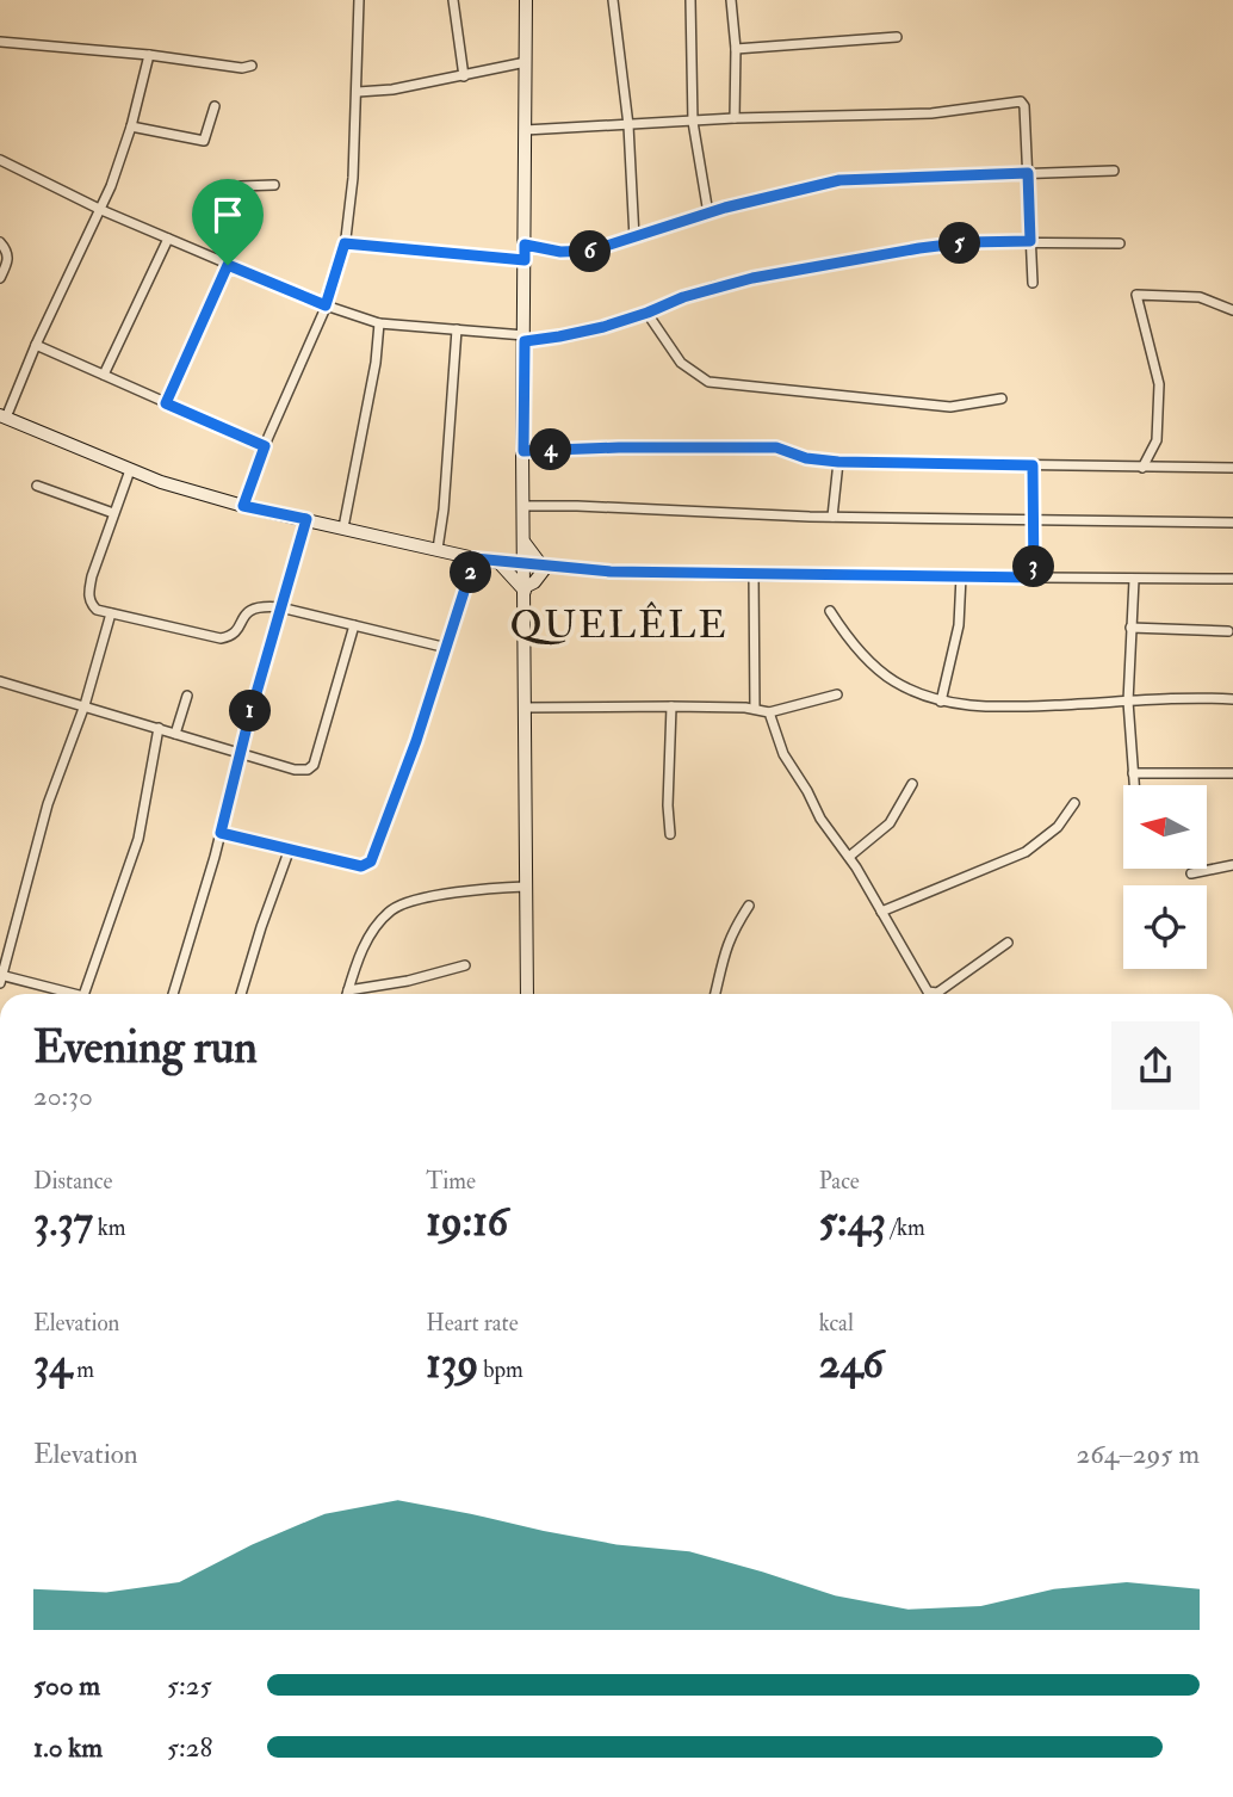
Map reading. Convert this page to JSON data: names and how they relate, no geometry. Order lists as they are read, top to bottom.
{
  "districts": ["QUELÊLE"],
  "north": "left",
  "page": {
    "pins": [
      "5",
      "6",
      "4",
      "3",
      "2",
      "1"
    ],
    "heading": ["Evening run", "20:30"],
    "stats": [
      ["Distance", "3.37 km"],
      ["Time", "19:16"],
      ["Pace", "5:43 /km"],
      ["Elevation", "34 m"],
      ["Heart rate", "139 bpm"],
      ["kcal", "246"]
    ],
    "chart": ["Elevation", "264–295 m"],
    "list": [
      {
        "name": "500 m",
        "note": "5:25"
      },
      {
        "name": "1.0 km",
        "note": "5:28"
      }
    ]
  }
}
